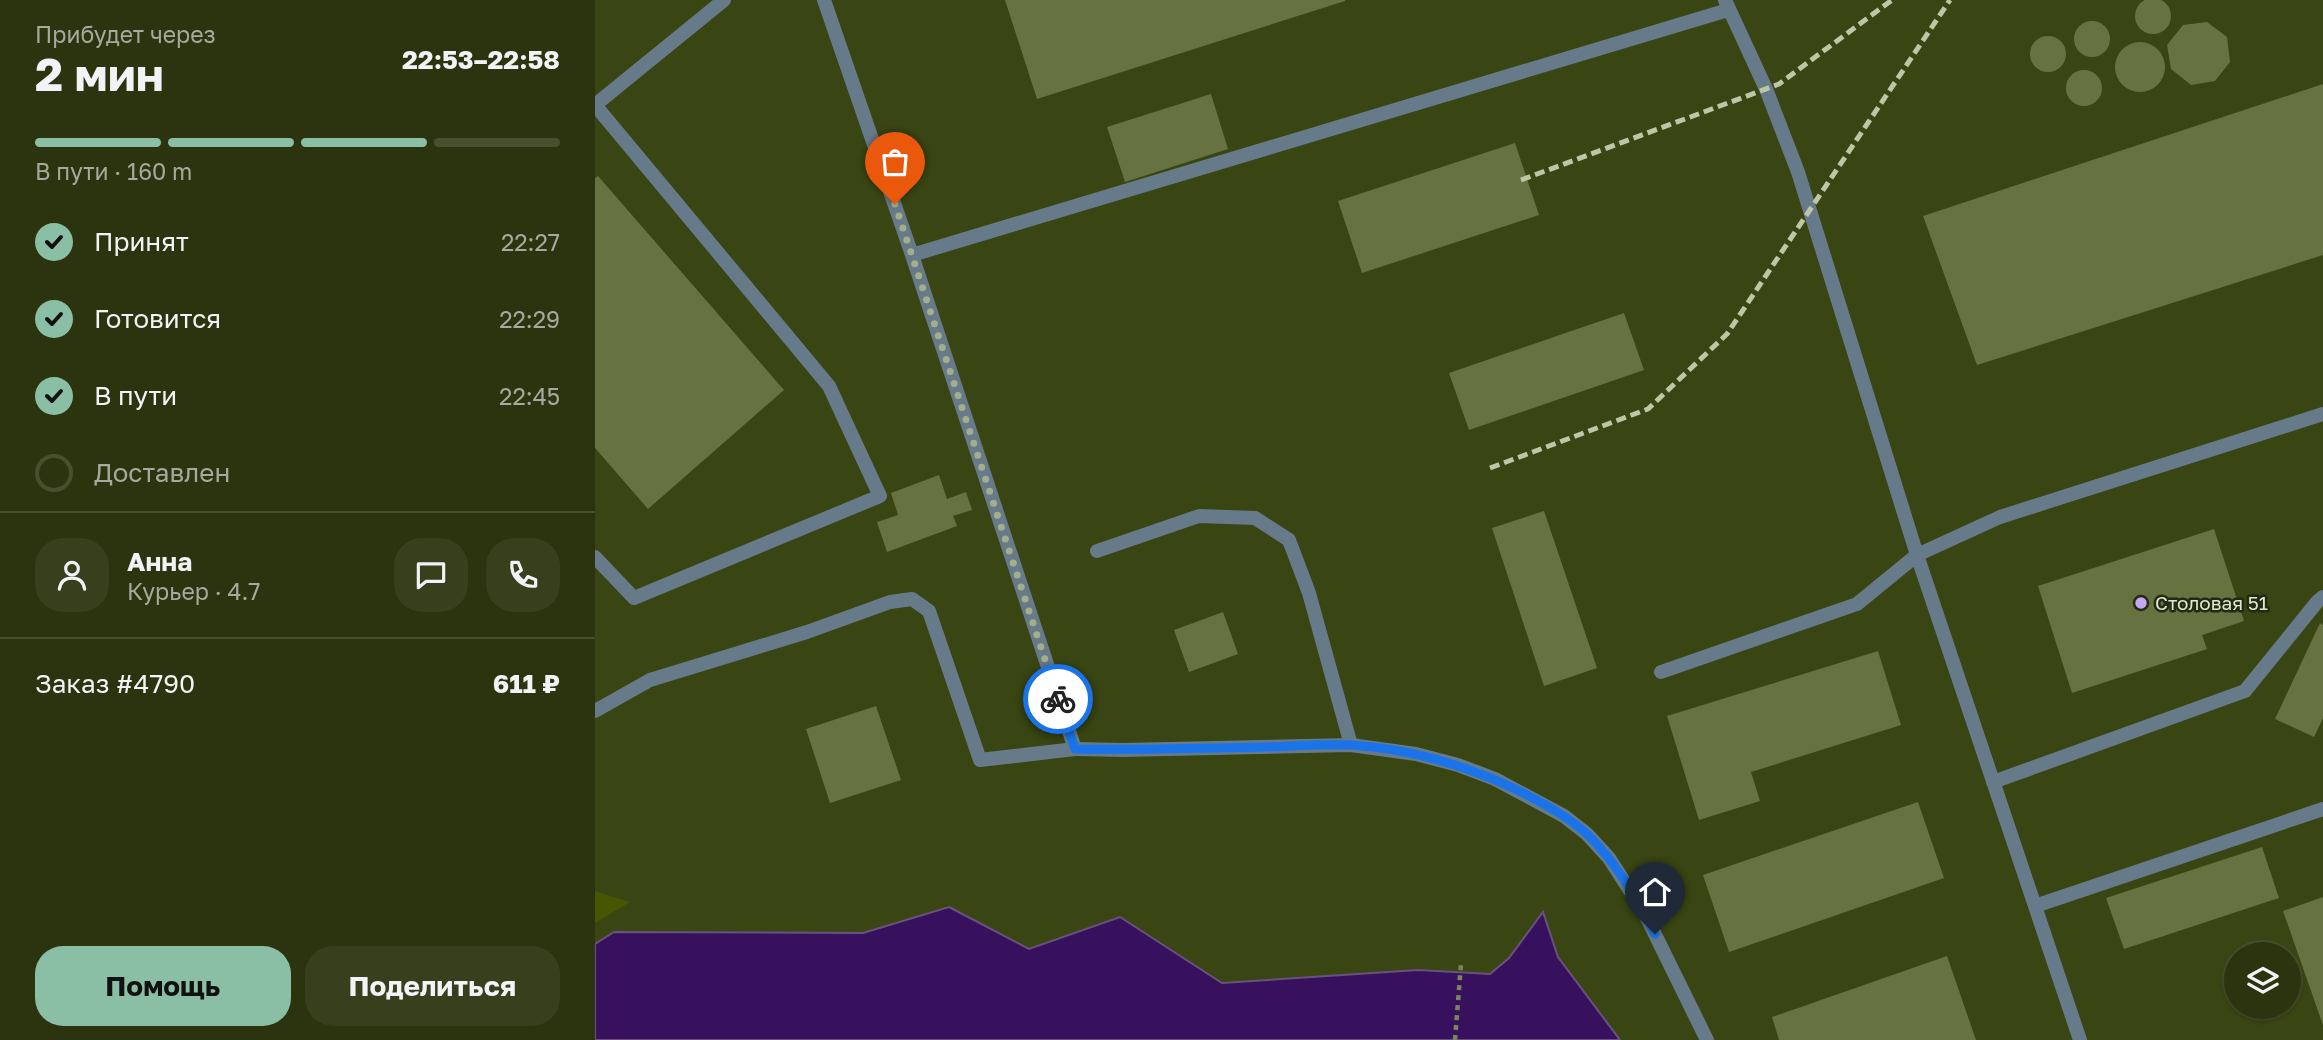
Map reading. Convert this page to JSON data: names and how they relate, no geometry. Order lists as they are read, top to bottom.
{
  "places": ["Столовая 51"],
  "page": {
    "heading": ["2 мин", "Прибудет через", "22:53–22:58"],
    "panel": [
      "Анна",
      "Курьер · 4.7",
      "Заказ #4790",
      "611 ₽"
    ],
    "bar": "В пути · 160 m",
    "list": [
      ["Принят", "22:27"],
      ["Готовится", "22:29"],
      ["В пути", "22:45"],
      "Доставлен"
    ],
    "buttons": ["Помощь", "Поделиться"]
  }
}
